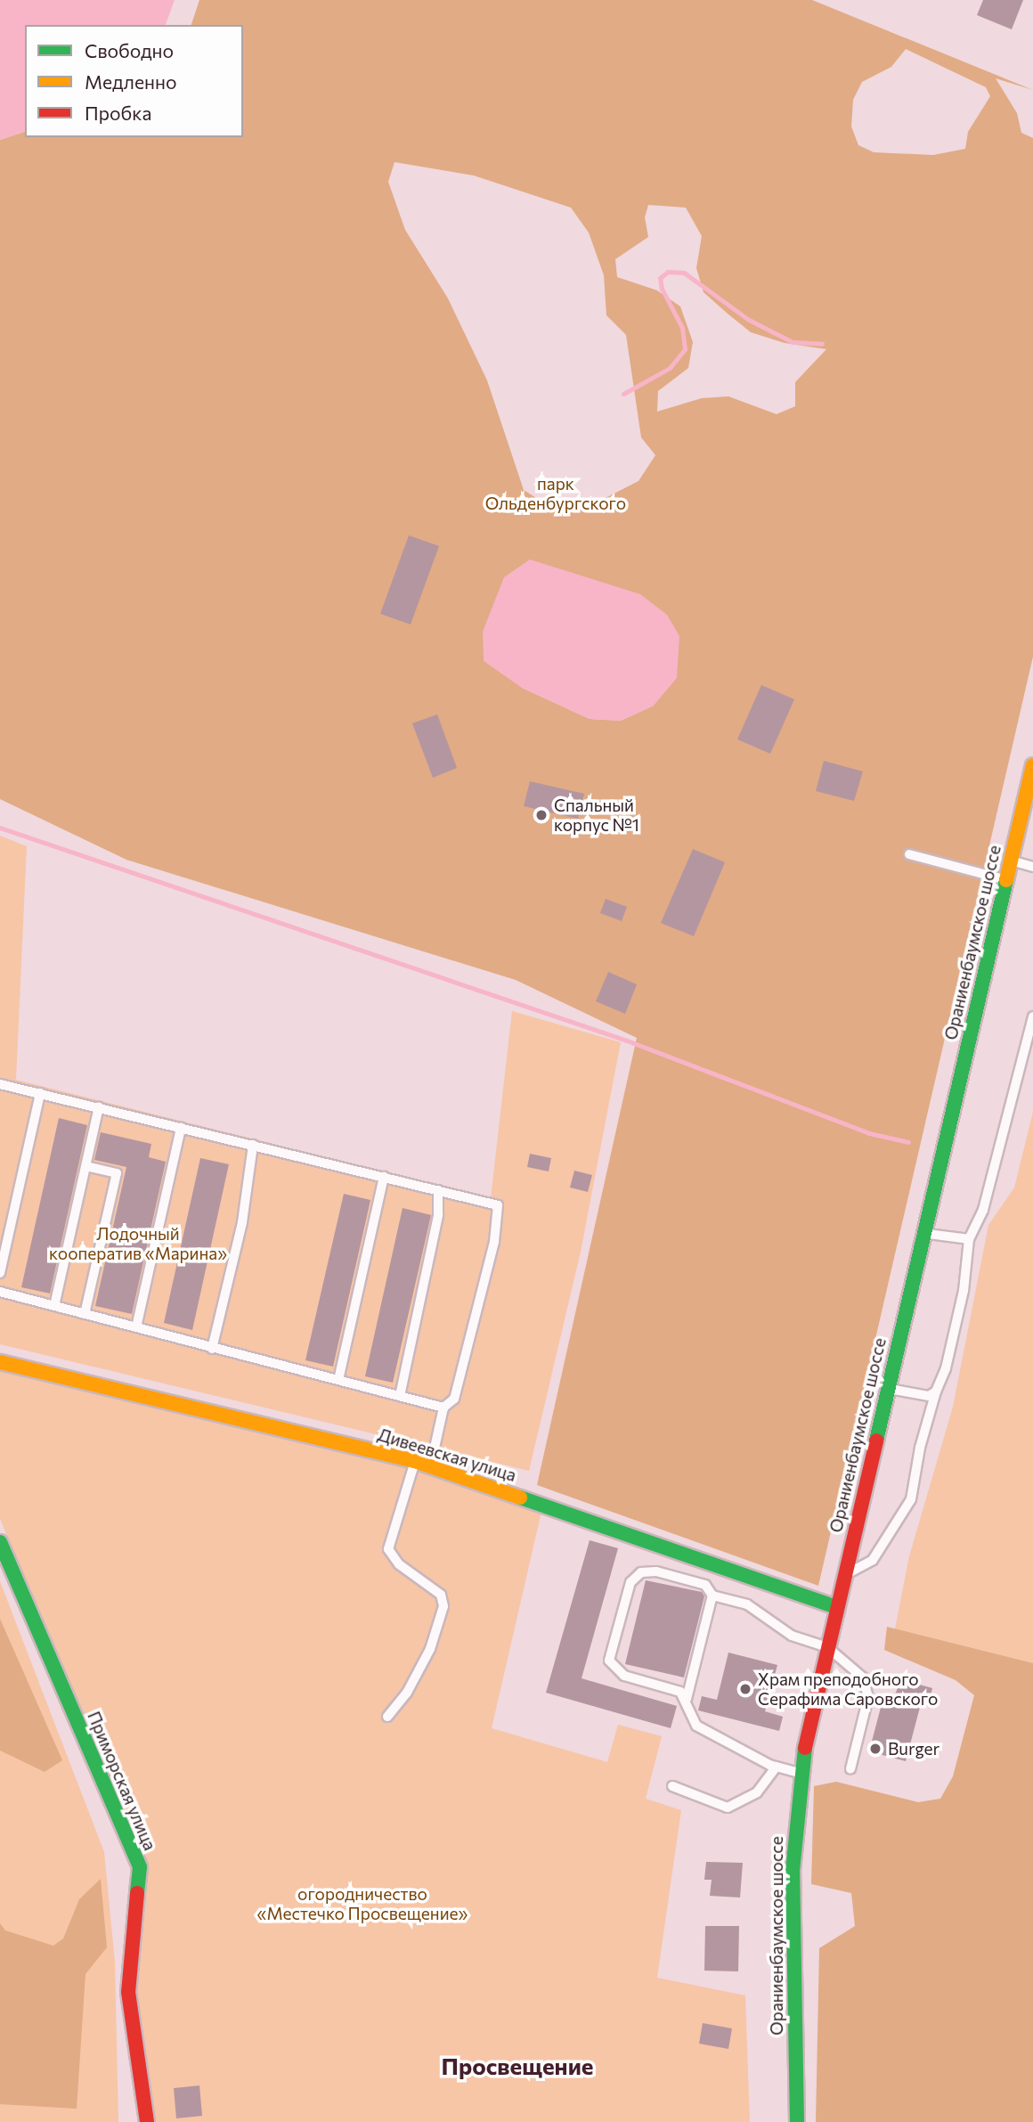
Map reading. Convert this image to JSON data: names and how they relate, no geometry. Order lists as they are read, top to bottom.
{
  "streets": {
    "street": ["Ораниенбаумское шоссе", "Дивеевская улица", "Приморская улица"]
  },
  "crossings": [
    ["Ораниенбаумское шоссе", "Дивеевская улица"]
  ],
  "districts": ["Просвещение"],
  "parks": ["парк Ольденбургского", "Лодочный кооператив «Марина»", "огородничество «Местечко Просвещение»"],
  "places": ["Спальный корпус №1", "Храм преподобного Серафима Саровского", "Burger"],
  "legend": ["Свободно", "Медленно", "Пробка"]
}
